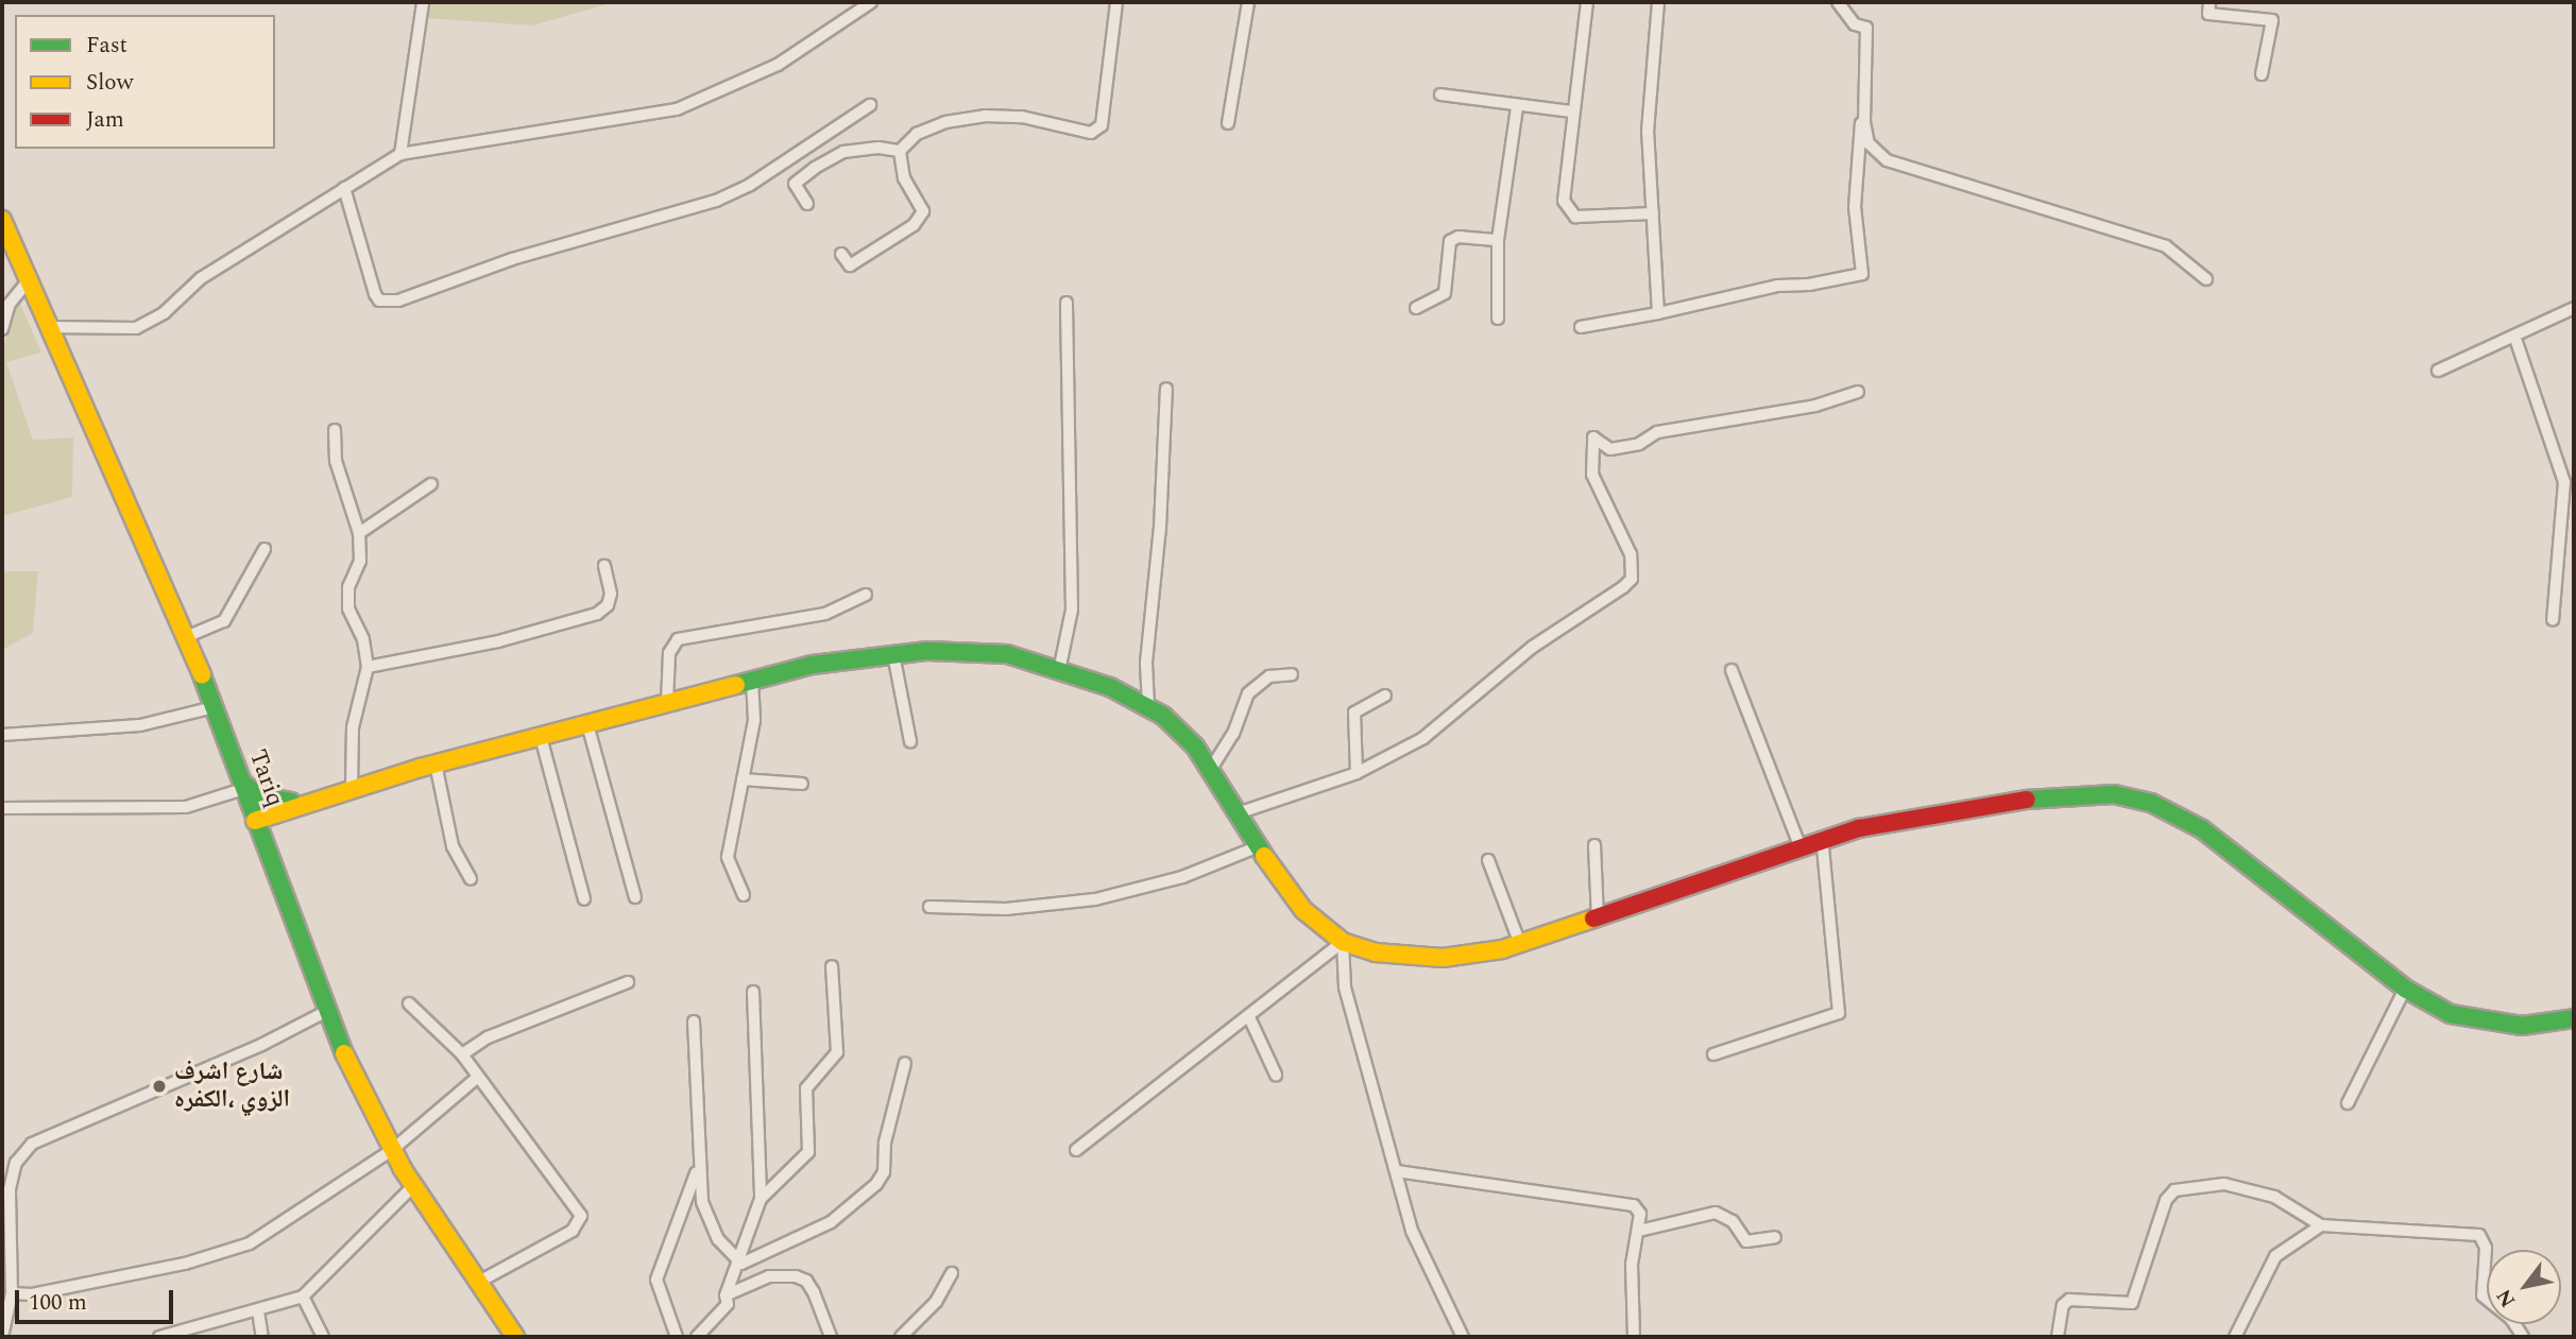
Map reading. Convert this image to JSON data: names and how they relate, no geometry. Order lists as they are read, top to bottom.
{
  "streets": {
    "street": ["Tariq"]
  },
  "places": ["شارع اشرف الزوي ،الكفره"],
  "legend": ["Fast", "Slow", "Jam"],
  "scale_bar": "100 m",
  "north": "bottom left"
}
